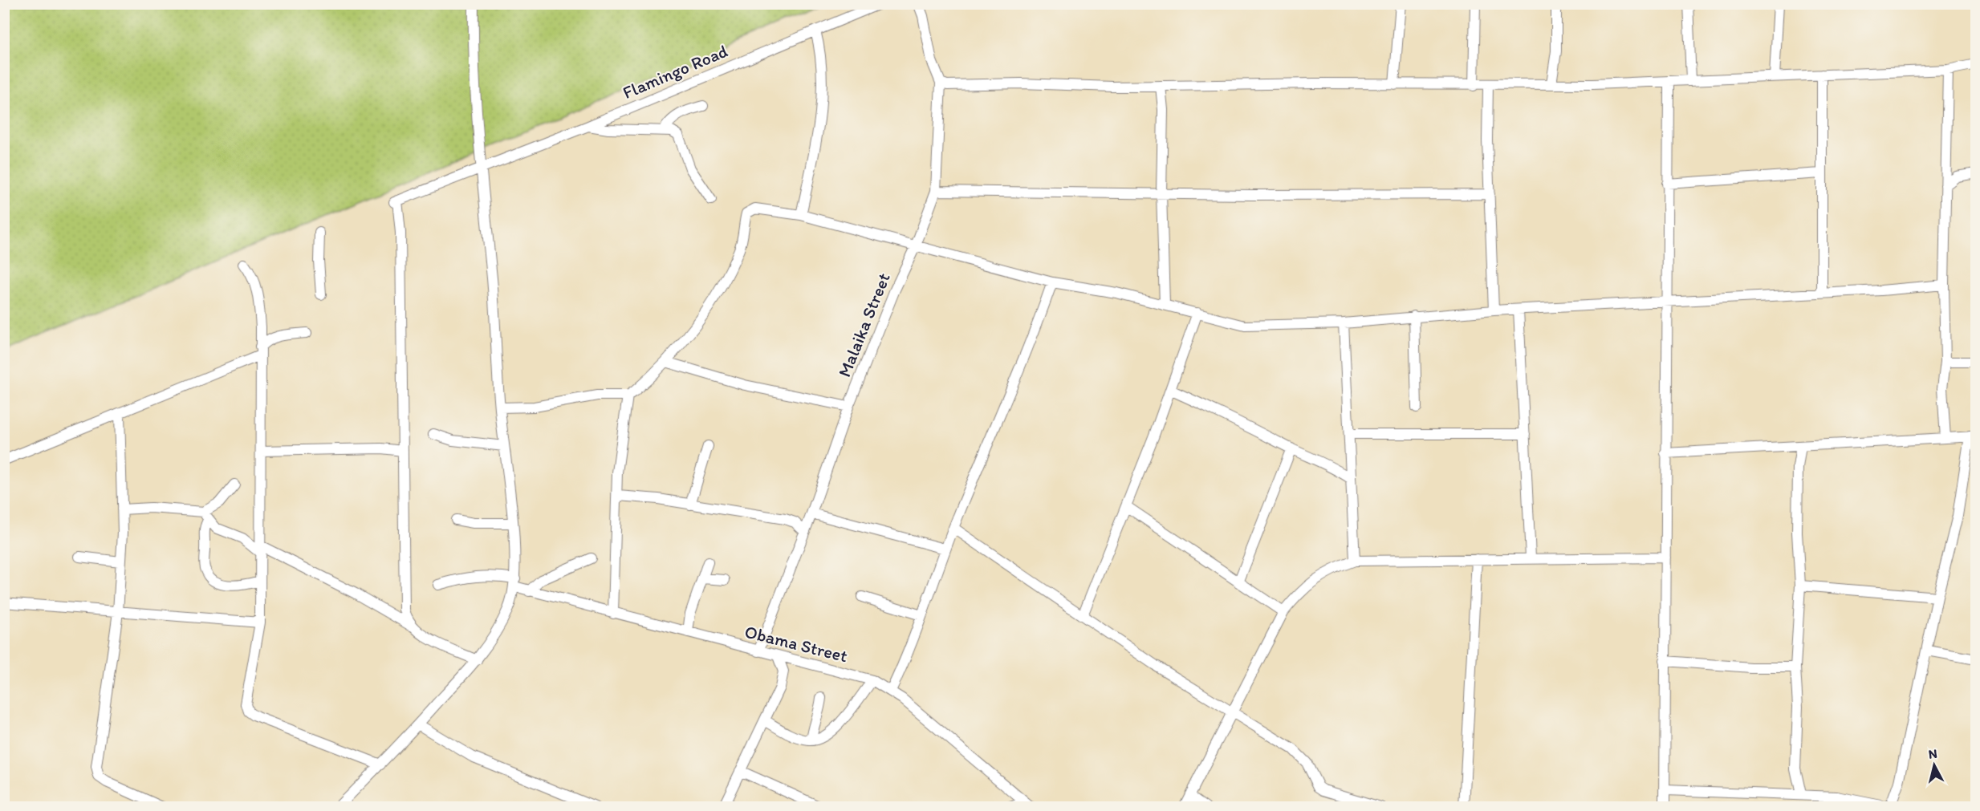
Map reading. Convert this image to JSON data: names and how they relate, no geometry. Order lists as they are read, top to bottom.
{
  "streets": {
    "street": ["Flamingo Road", "Malaika Street", "Obama Street"]
  },
  "crossings": [
    ["Malaika Street", "Obama Street"]
  ],
  "north": "top"
}
